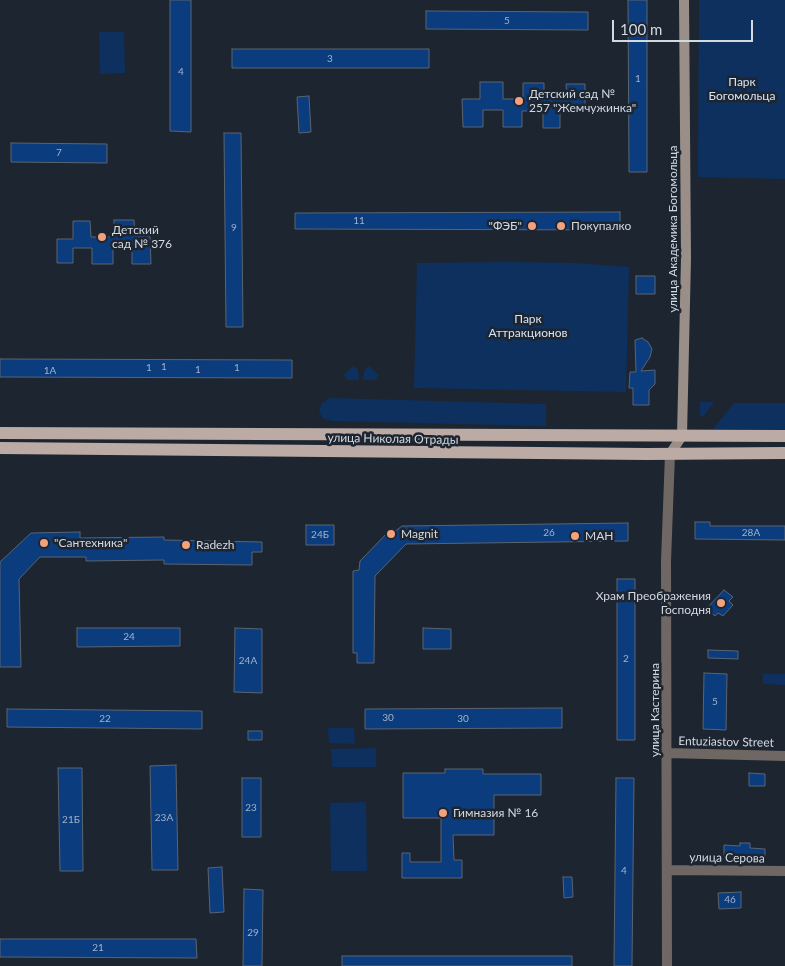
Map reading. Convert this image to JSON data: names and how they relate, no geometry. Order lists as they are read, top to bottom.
{
  "streets": {
    "main road": ["улица Николая Отрады"],
    "street": [
      "улица Академика Богомольца",
      "улица Кастерина",
      "Entuziastov Street",
      "улица Серова"
    ]
  },
  "crossings": [
    ["улица Академика Богомольца", "улица Николая Отрады"],
    ["улица Николая Отрады", "улица Кастерина"],
    ["улица Кастерина", "Entuziastov Street"],
    ["улица Кастерина", "улица Серова"]
  ],
  "parks": ["Парк Богомольца", "Парк Аттракционов"],
  "places": [
    "Детский сад № 257 \"Жемчужинка\"",
    "\"ФЭБ\"",
    "Покупалко",
    "Детский сад № 376",
    "Magnit",
    "МАН",
    "\"Сантехника\"",
    "Radezh",
    "Храм Преображения Господня",
    "Гимназия № 16"
  ],
  "house_numbers": [
    "5",
    "3",
    "4",
    "1",
    "7",
    "11",
    "9",
    "1",
    "1",
    "1",
    "1",
    "1А",
    "26",
    "28А",
    "24Б",
    "24",
    "2",
    "24А",
    "5",
    "30",
    "22",
    "30",
    "23",
    "23А",
    "21Б",
    "4",
    "46",
    "29",
    "21"
  ],
  "scale_bar": "100 m"
}
